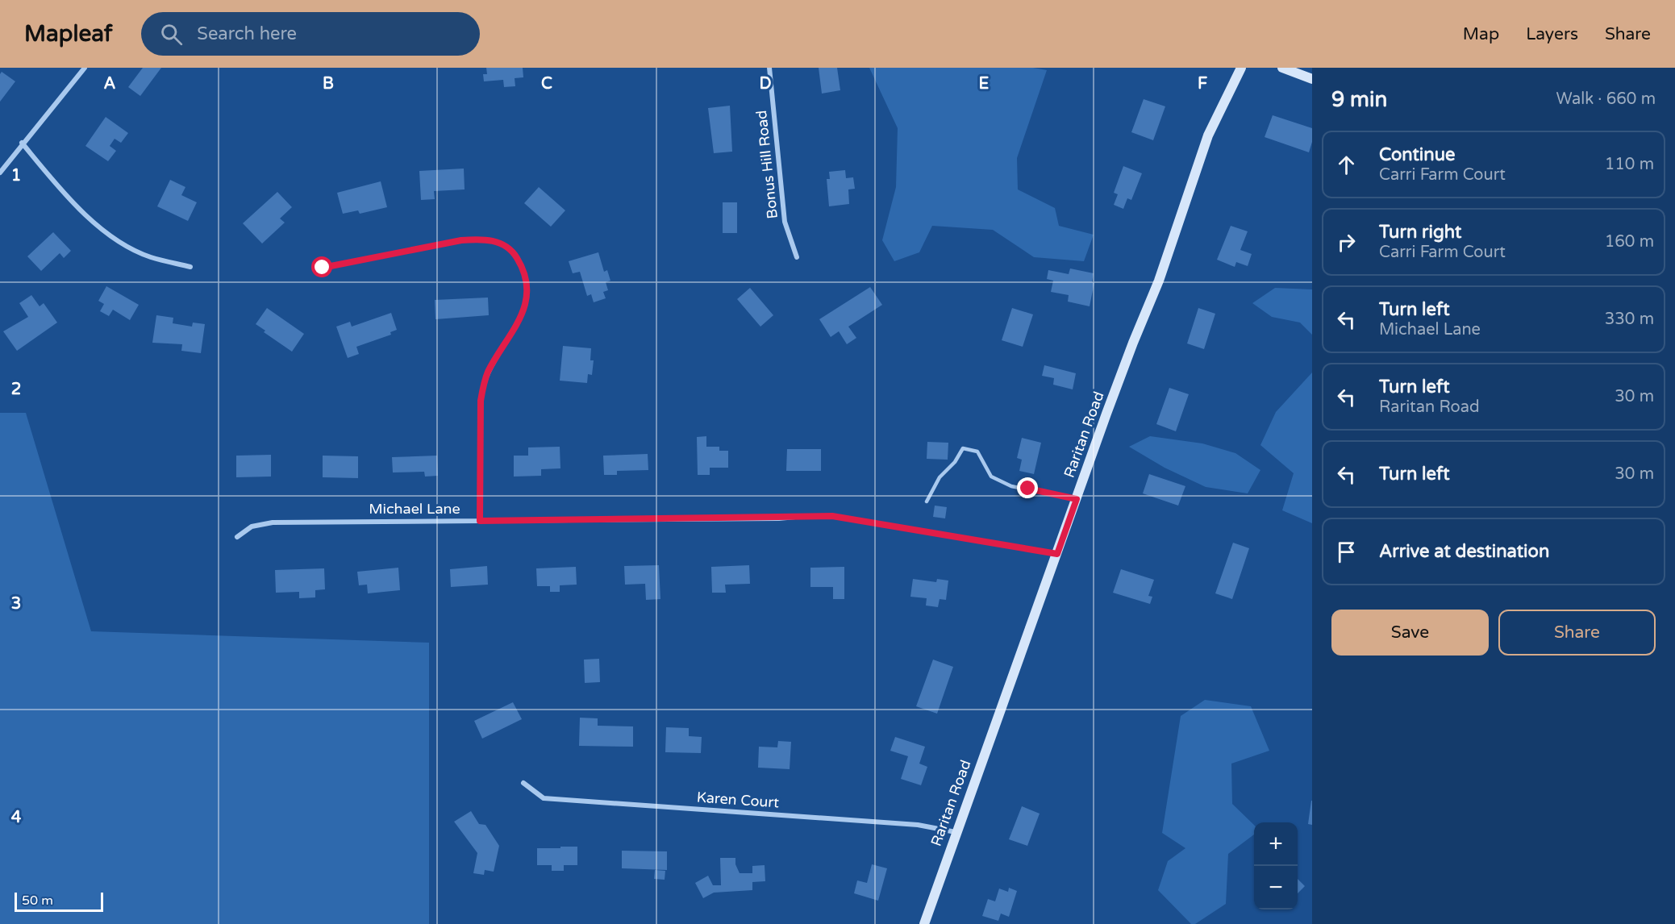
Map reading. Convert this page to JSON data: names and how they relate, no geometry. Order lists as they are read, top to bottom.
{
  "streets": {
    "street": [
      "Bonus Hill Road",
      "Raritan Road",
      "Michael Lane",
      "Karen Court"
    ]
  },
  "crossings": [
    ["Raritan Road", "Michael Lane"],
    ["Raritan Road", "Karen Court"]
  ],
  "scale_bar": "50 m",
  "page": {
    "header": "Mapleaf",
    "search": "Search here",
    "nav": ["Map", "Layers", "Share"],
    "heading": ["9 min", "Walk · 660 m"],
    "list": [
      ["Continue", "Carri Farm Court", "110 m"],
      ["Turn right", "Carri Farm Court", "160 m"],
      ["Turn left", "Michael Lane", "330 m"],
      ["Turn left", "Raritan Road", "30 m"],
      ["Turn left", "30 m"],
      "Arrive at destination"
    ],
    "buttons": ["Save", "Share"],
    "map_buttons": ["+", "−"],
    "scale": "50 m"
  },
  "grid": {
    "columns": [
      "A",
      "B",
      "C",
      "D",
      "E",
      "F"
    ],
    "rows": [
      "1",
      "2",
      "3",
      "4"
    ]
  }
}
